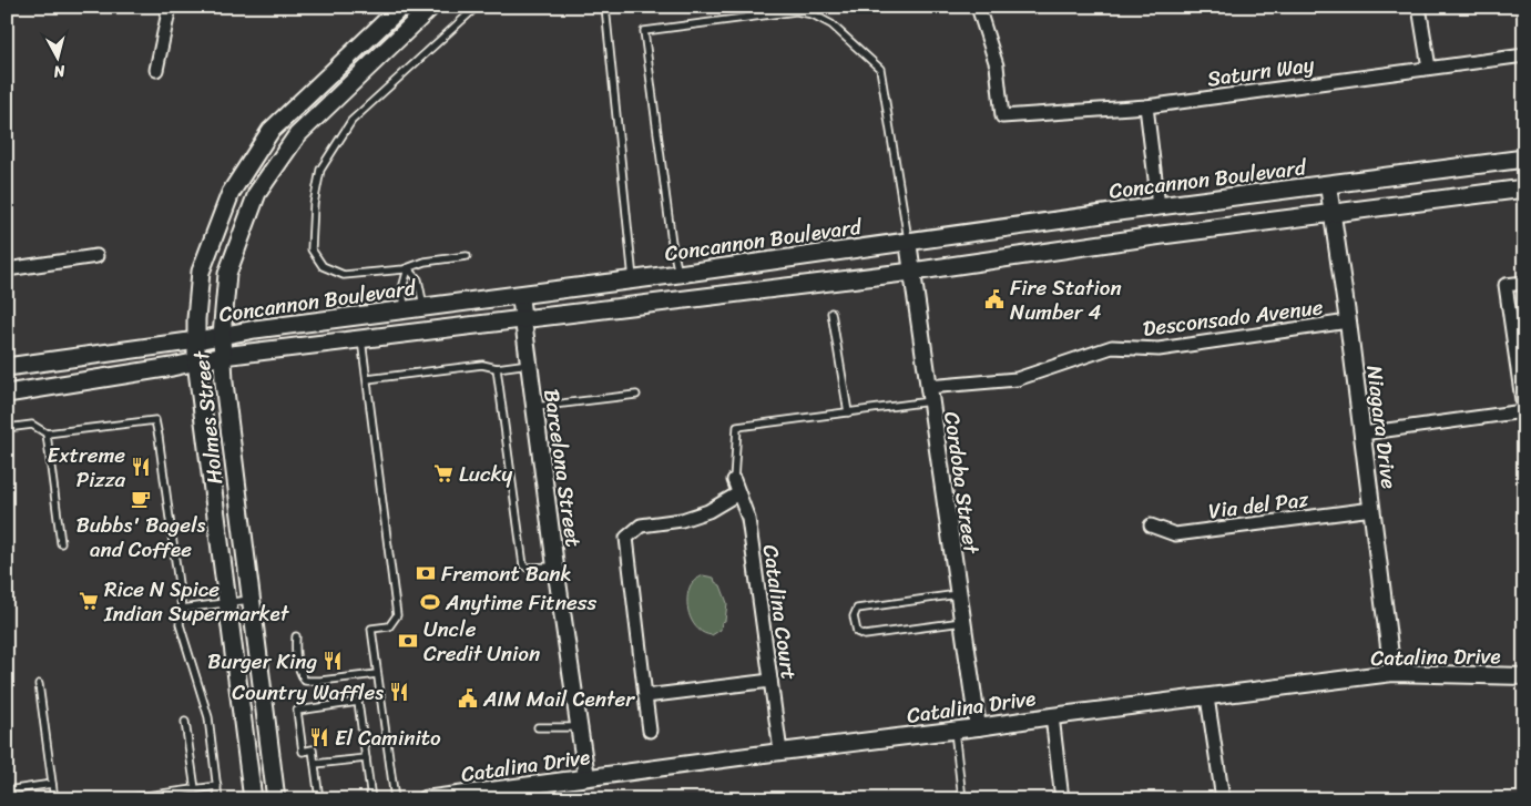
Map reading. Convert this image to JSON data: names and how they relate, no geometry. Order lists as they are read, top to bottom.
{
  "streets": {
    "main road": ["Concannon Boulevard", "Holmes Street"],
    "street": [
      "Saturn Way",
      "Desconsado Avenue",
      "Niagara Drive",
      "Barcelona Street",
      "Cordoba Street",
      "Via del Paz",
      "Catalina Court",
      "Catalina Drive"
    ]
  },
  "crossings": [
    ["Concannon Boulevard", "Holmes Street"],
    ["Concannon Boulevard", "Niagara Drive"],
    ["Concannon Boulevard", "Barcelona Street"],
    ["Concannon Boulevard", "Cordoba Street"],
    ["Desconsado Avenue", "Niagara Drive"],
    ["Desconsado Avenue", "Cordoba Street"],
    ["Niagara Drive", "Via del Paz"],
    ["Niagara Drive", "Catalina Drive"],
    ["Barcelona Street", "Catalina Drive"],
    ["Cordoba Street", "Catalina Drive"],
    ["Catalina Court", "Catalina Drive"]
  ],
  "places": {
    "public building": ["Fire Station Number 4", "AIM Mail Center"],
    "restaurant": [
      "Extreme Pizza",
      "Burger King",
      "Country Waffles",
      "El Caminito"
    ],
    "supermarket": ["Lucky", "Rice N Spice Indian Supermarket"],
    "cafe": ["Bubbs' Bagels and Coffee"],
    "bank": ["Fremont Bank", "Uncle Credit Union"],
    "sports": ["Anytime Fitness"]
  },
  "north": "bottom"
}
